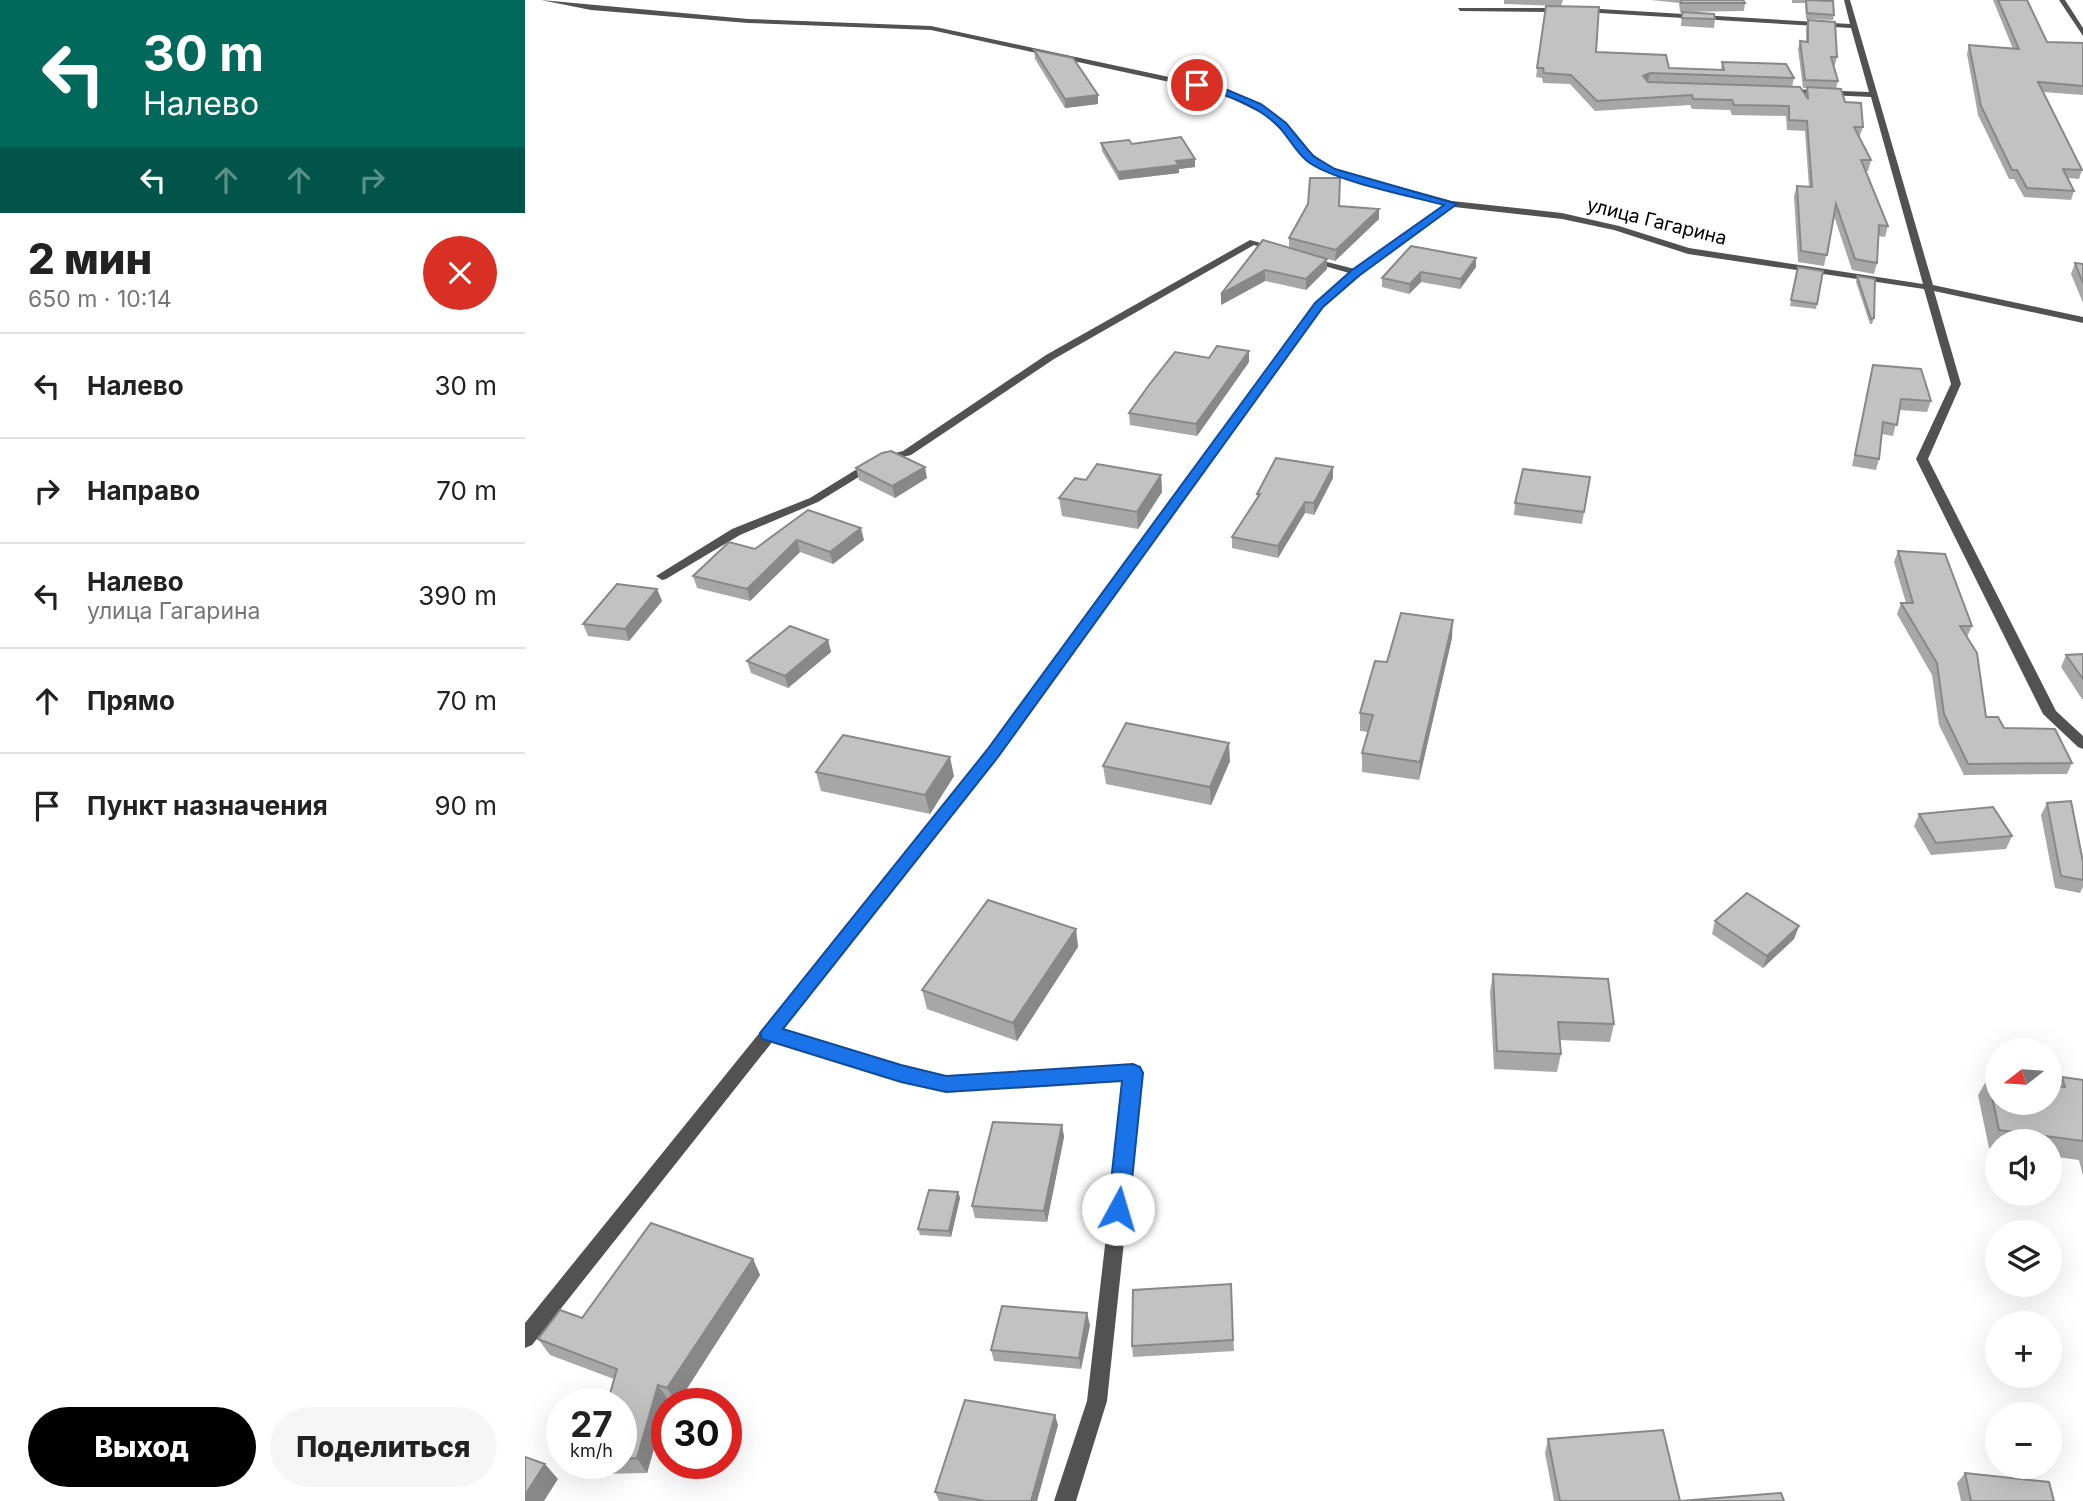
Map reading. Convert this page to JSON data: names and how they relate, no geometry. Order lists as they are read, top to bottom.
{
  "streets": {
    "street": ["улица Гагарина"]
  },
  "north": "left",
  "page": {
    "turn": ["30 m", "Налево"],
    "heading": ["2 мин", "650 m · 10:14"],
    "list": [
      {
        "name": "Налево",
        "value": "30 m"
      },
      {
        "name": "Направо",
        "value": "70 m"
      },
      {
        "name": "Налево",
        "note": "улица Гагарина",
        "value": "390 m"
      },
      {
        "name": "Прямо",
        "value": "70 m"
      },
      {
        "name": "Пункт назначения",
        "value": "90 m"
      }
    ],
    "map_buttons": ["+", "−"],
    "speed": "27 km/h",
    "limit": "30",
    "buttons": ["Выход", "Поделиться"]
  }
}
